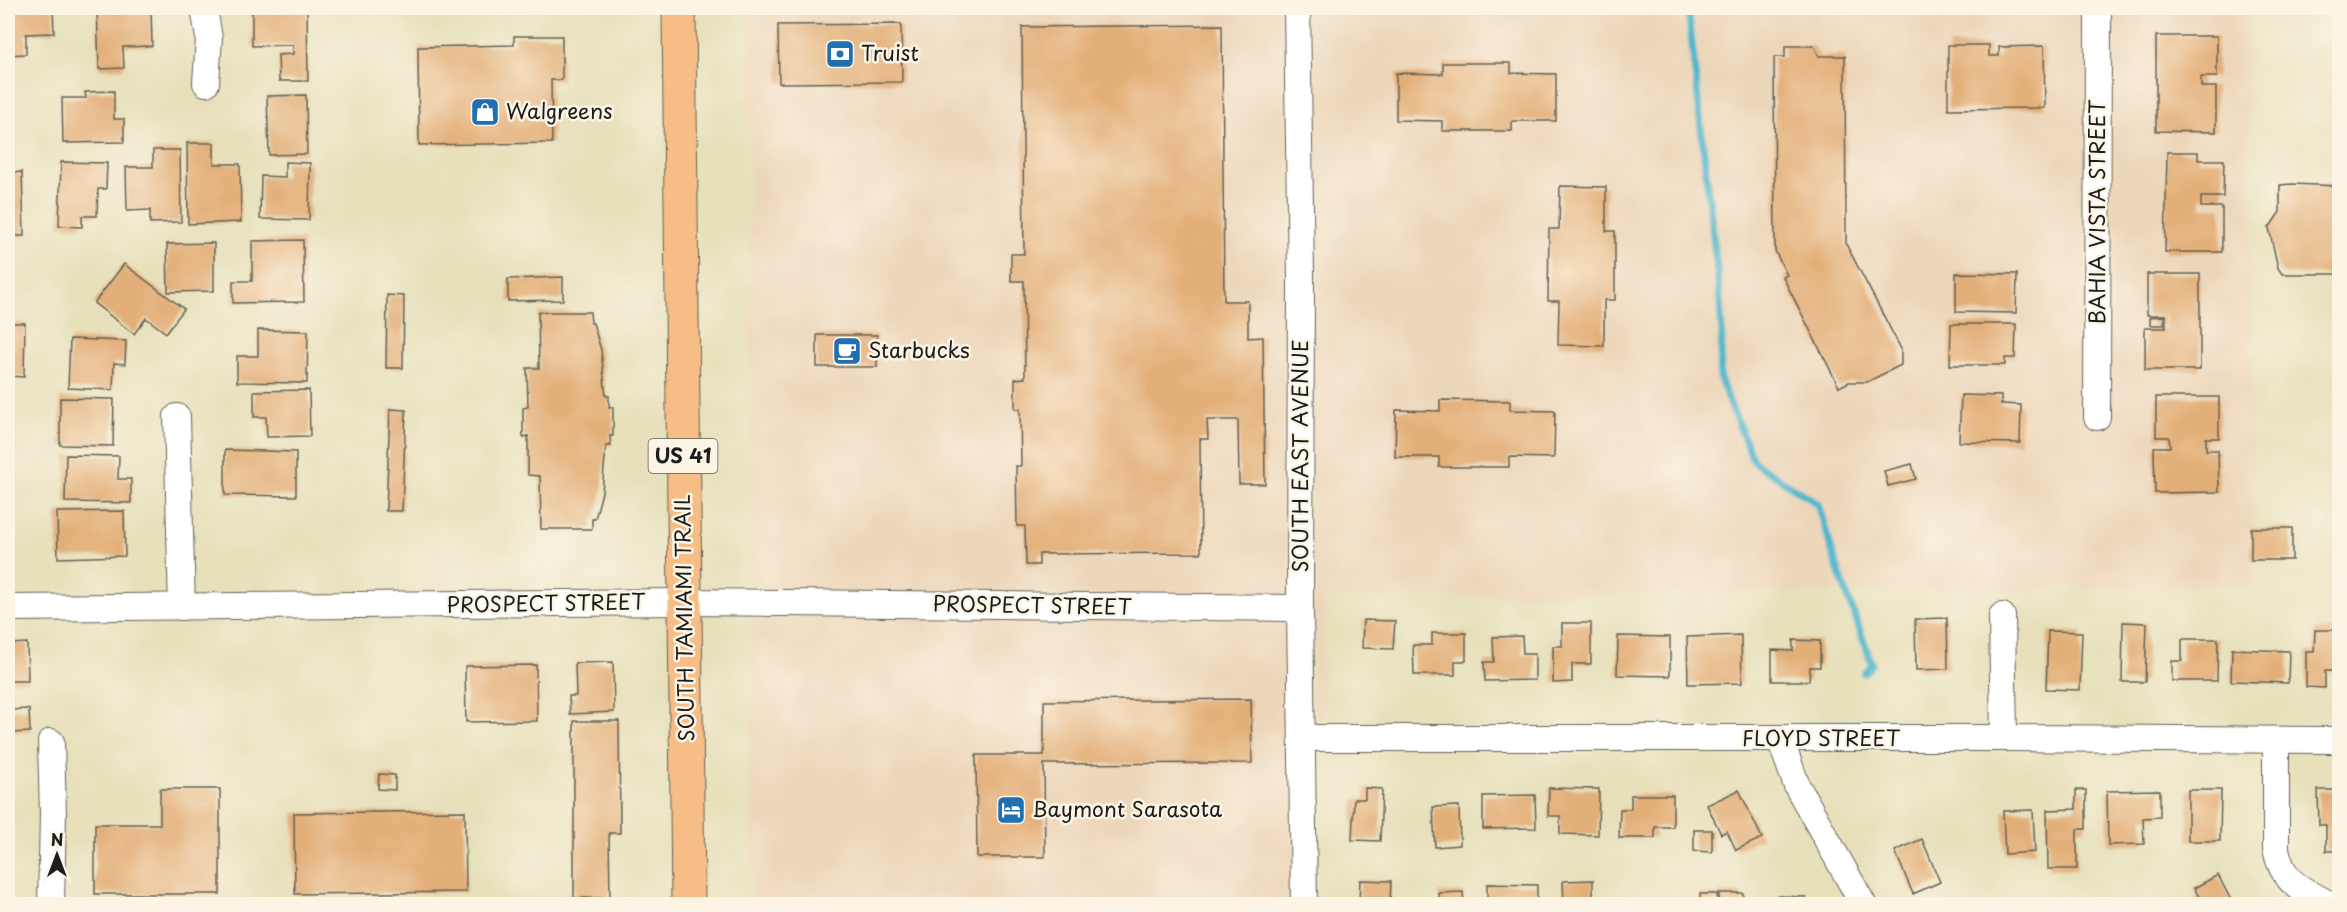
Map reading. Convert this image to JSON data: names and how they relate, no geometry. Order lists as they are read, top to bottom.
{
  "streets": {
    "main road": ["US 41", "SOUTH TAMIAMI TRAIL"],
    "street": [
      "BAHIA VISTA STREET",
      "SOUTH EAST AVENUE",
      "PROSPECT STREET",
      "FLOYD STREET"
    ]
  },
  "crossings": [
    ["SOUTH EAST AVENUE", "PROSPECT STREET"],
    ["SOUTH EAST AVENUE", "FLOYD STREET"],
    ["PROSPECT STREET", "SOUTH TAMIAMI TRAIL"]
  ],
  "places": {
    "bank": ["Truist"],
    "shop": ["Walgreens"],
    "cafe": ["Starbucks"],
    "hotel": ["Baymont Sarasota"]
  },
  "north": "top"
}
